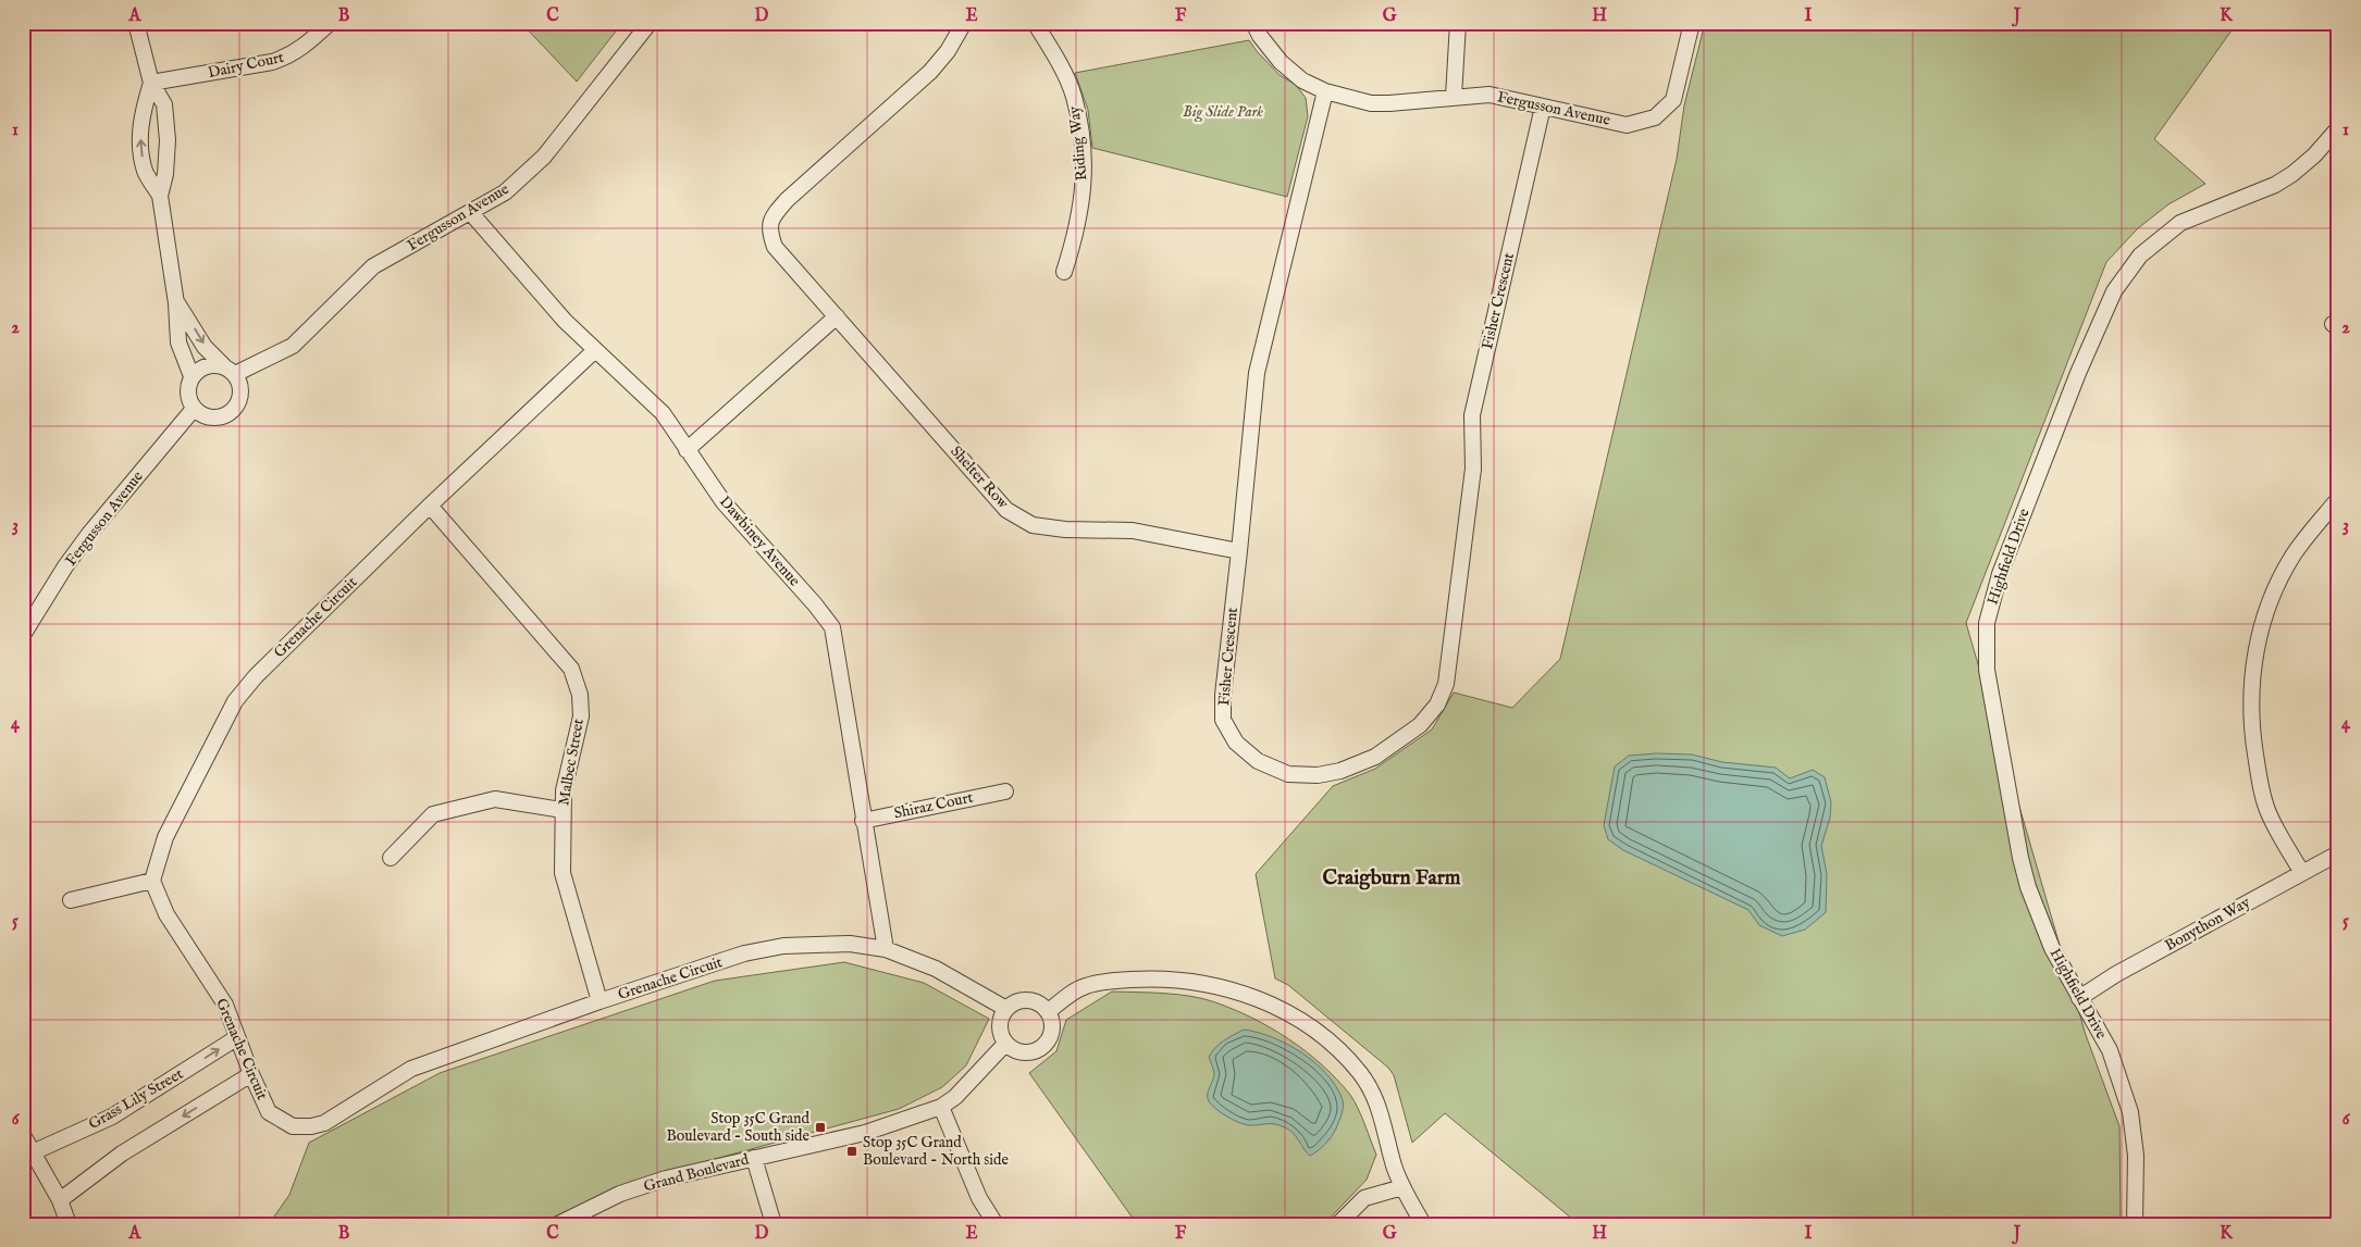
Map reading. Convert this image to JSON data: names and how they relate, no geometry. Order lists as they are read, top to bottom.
{
  "streets": {
    "street": [
      "Dairy Court",
      "Fergusson Avenue",
      "Riding Way",
      "Fisher Crescent",
      "Shelter Row",
      "Dawbiney Avenue",
      "Highfield Drive",
      "Grenache Circuit",
      "Malbec Street",
      "Shiraz Court",
      "Bonython Way",
      "Grass Lily Street",
      "Grand Boulevard"
    ]
  },
  "crossings": [
    ["Fergusson Avenue", "Fisher Crescent"],
    ["Fergusson Avenue", "Dawbiney Avenue"],
    ["Fisher Crescent", "Shelter Row"],
    ["Dawbiney Avenue", "Grenache Circuit"],
    ["Dawbiney Avenue", "Shiraz Court"],
    ["Highfield Drive", "Bonython Way"],
    ["Grenache Circuit", "Malbec Street"],
    ["Grenache Circuit", "Grass Lily Street"],
    ["Grenache Circuit", "Grand Boulevard"]
  ],
  "districts": ["Craigburn Farm"],
  "parks": ["Big Slide Park"],
  "places": {
    "transit": ["Stop 35C Grand Boulevard - South side", "Stop 35C Grand Boulevard - North side"]
  },
  "grid": {
    "columns": [
      "A",
      "B",
      "C",
      "D",
      "E",
      "F",
      "G",
      "H",
      "I",
      "J",
      "K"
    ],
    "rows": [
      "1",
      "2",
      "3",
      "4",
      "5",
      "6"
    ]
  }
}
